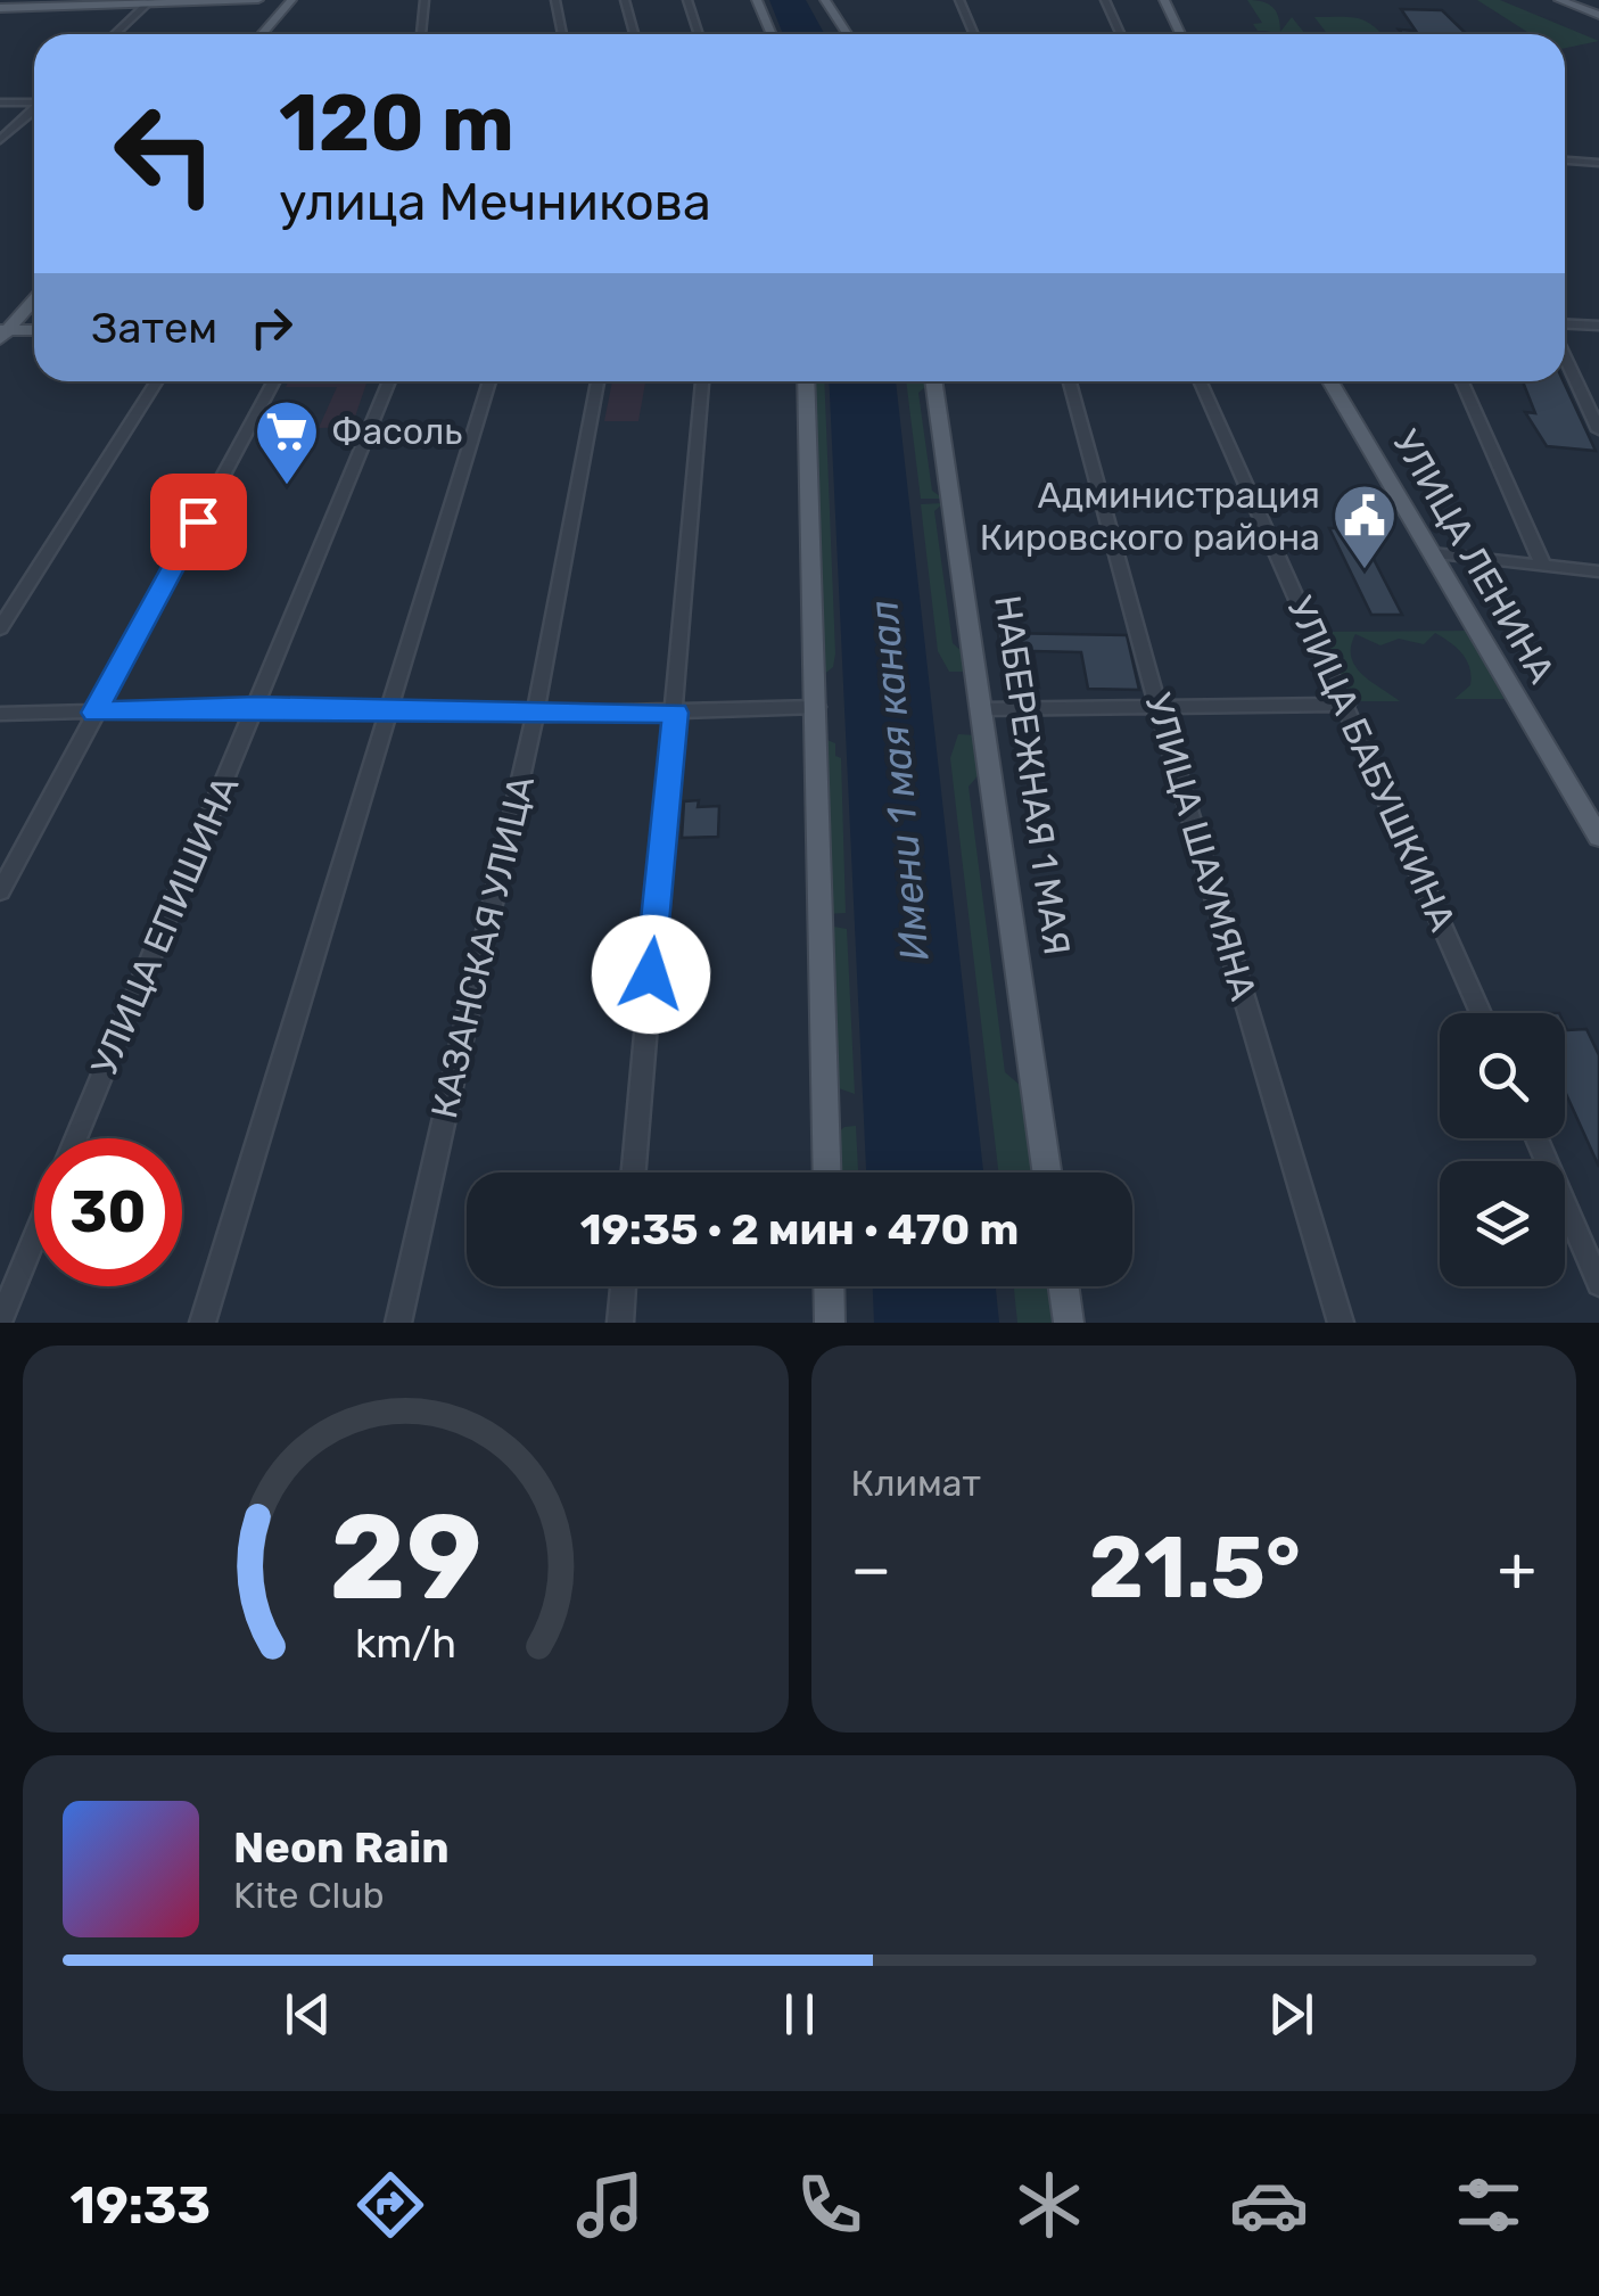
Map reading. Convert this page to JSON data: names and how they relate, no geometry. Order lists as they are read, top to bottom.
{
  "streets": {
    "main road": ["УЛИЦА ЛЕНИНА", "НАБЕРЕЖНАЯ 1 МАЯ"],
    "street": [
      "УЛИЦА БАБУШКИНА",
      "УЛИЦА ШАУМЯНА",
      "УЛИЦА ЕПИШИНА",
      "КАЗАНСКАЯ УЛИЦА"
    ]
  },
  "water": ["Имени 1 мая канал"],
  "places": {
    "supermarket": ["Фасоль"],
    "public building": ["Администрация Кировского района"]
  },
  "page": {
    "turn": ["120 m", "улица Мечникова"],
    "then": "Затем",
    "limit": "30",
    "trip": "19:35 · 2 мин · 470 m",
    "tile": "Климат",
    "heat": ["−", "21.5°", "+"],
    "song": ["Neon Rain", "Kite Club"],
    "tabs": "19:33",
    "gauge": ["29", "km/h"]
  }
}
